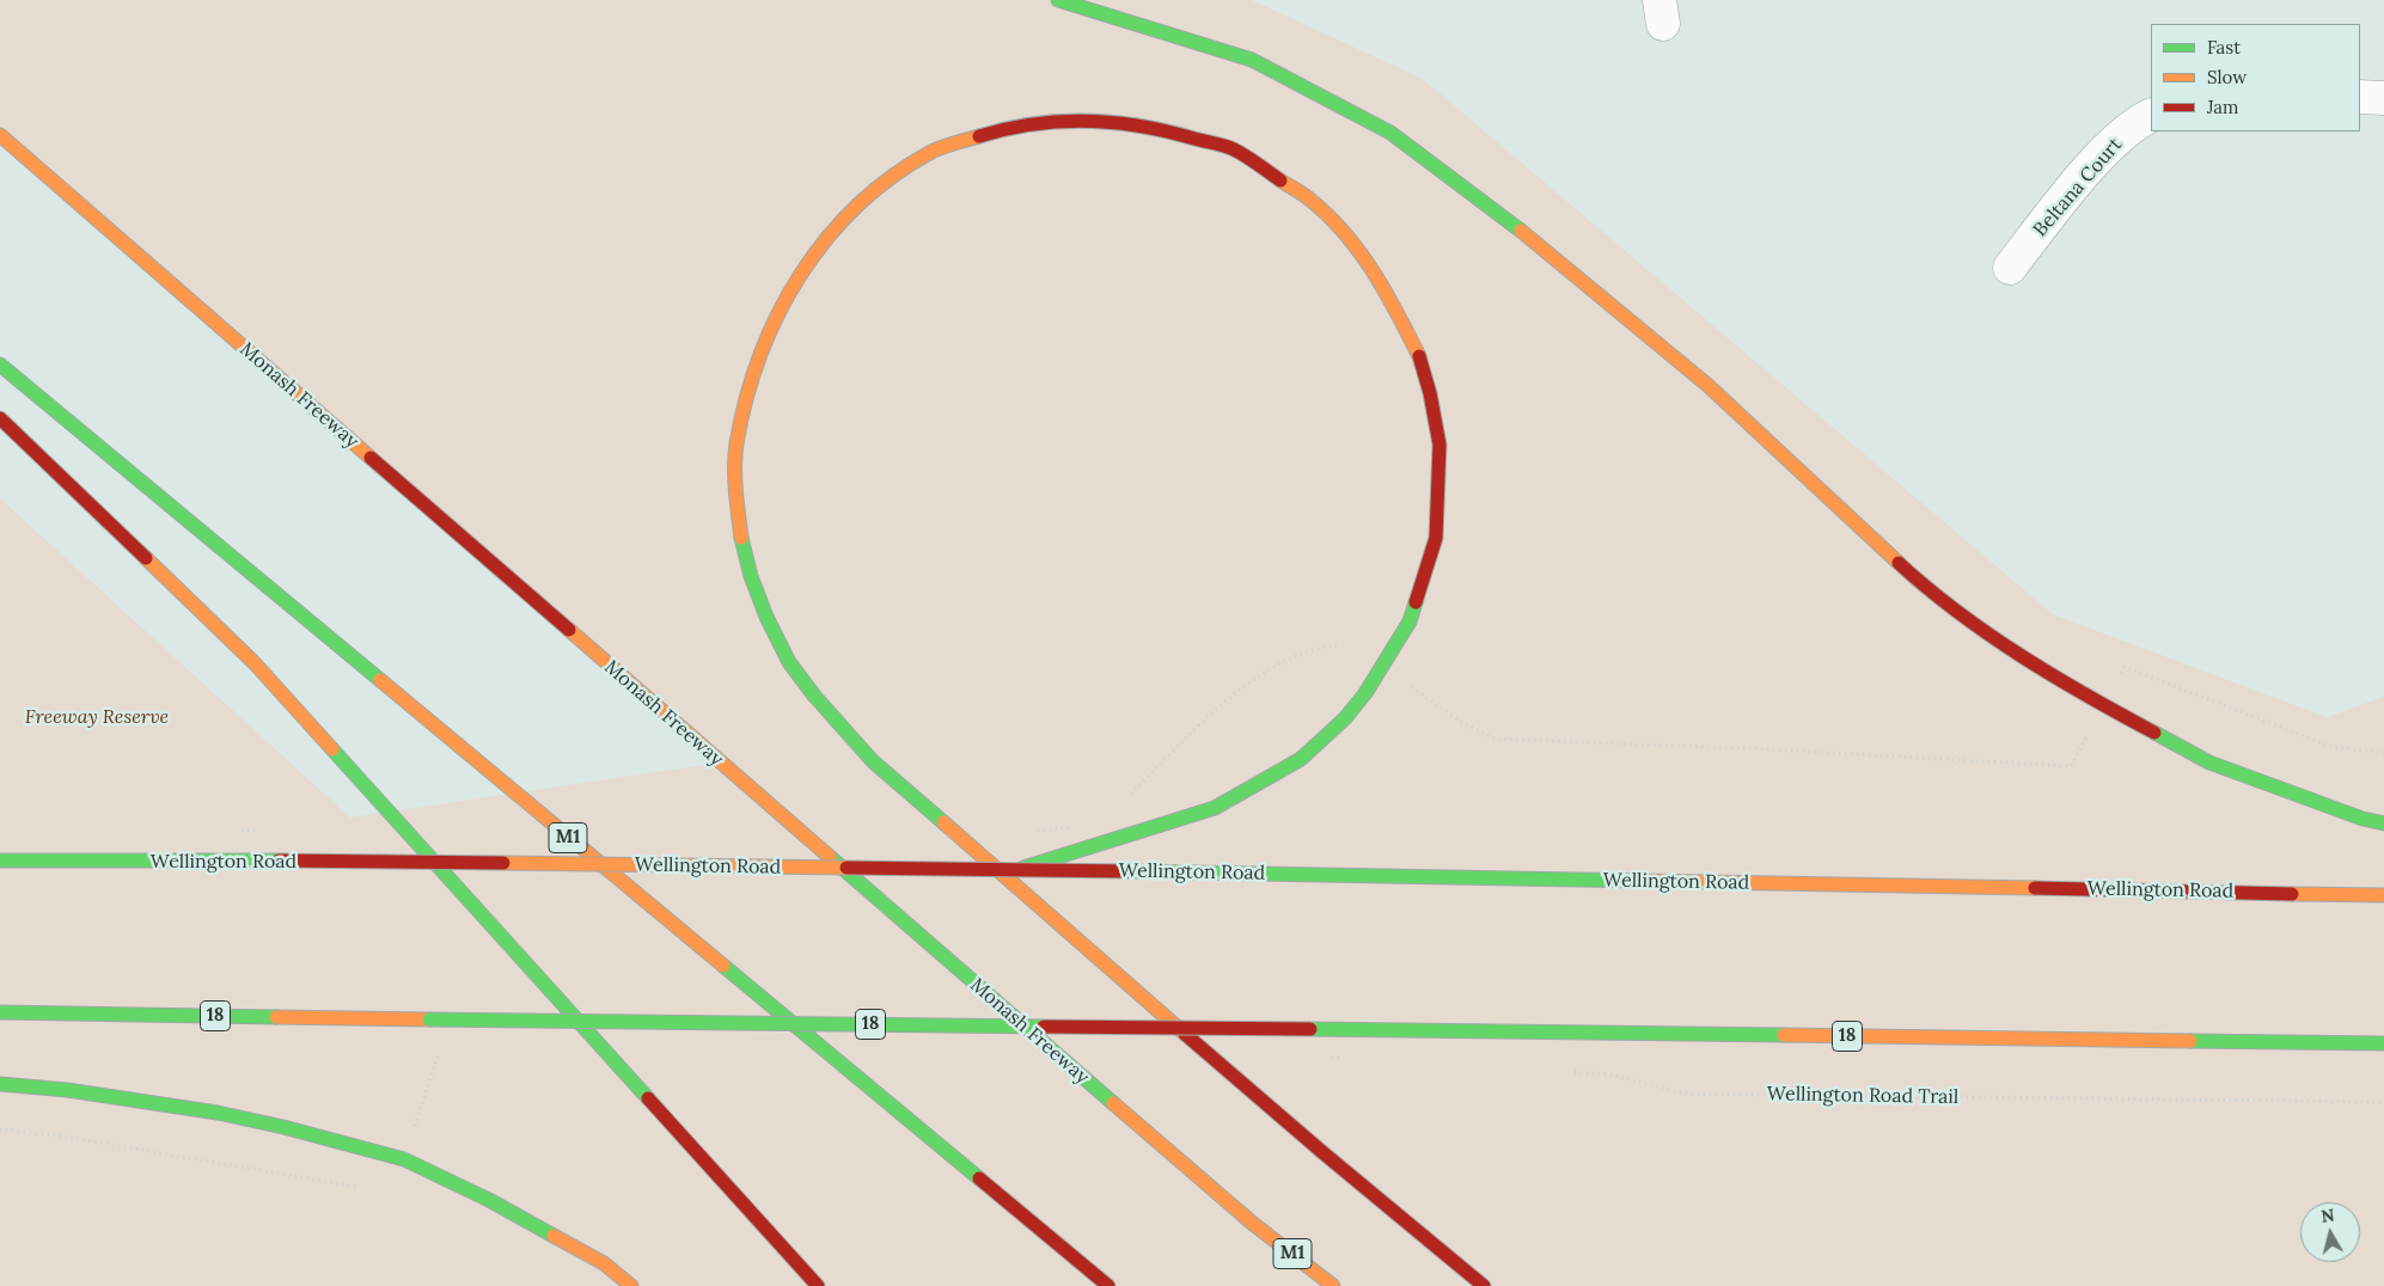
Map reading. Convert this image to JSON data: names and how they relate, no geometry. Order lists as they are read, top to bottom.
{
  "streets": {
    "highway": [
      "Monash Freeway",
      "M1",
      "Wellington Road",
      "18"
    ],
    "street": ["Beltana Court"],
    "path": ["Wellington Road Trail"]
  },
  "parks": ["Freeway Reserve"],
  "legend": ["Fast", "Slow", "Jam"],
  "north": "top"
}
